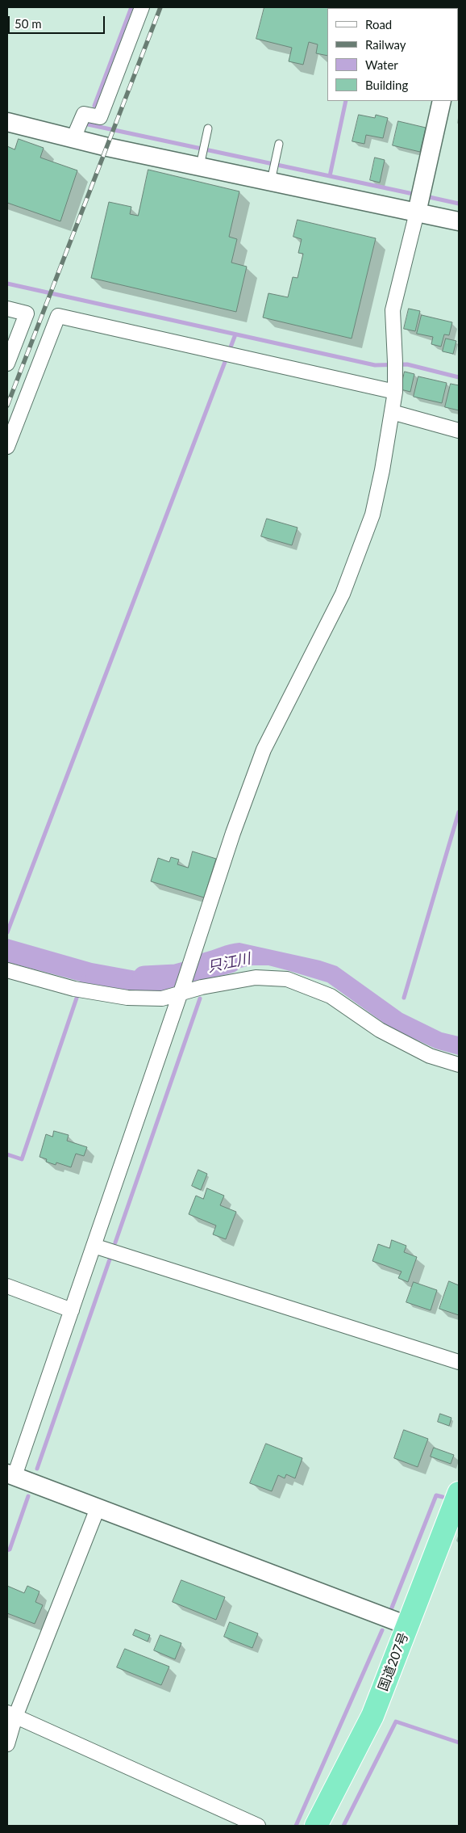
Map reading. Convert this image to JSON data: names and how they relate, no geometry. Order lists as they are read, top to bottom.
{
  "streets": {
    "highway": ["国道207号"]
  },
  "water": ["只江川"],
  "legend": [
    "Road",
    "Railway",
    "Water",
    "Building"
  ],
  "scale_bar": "50 m"
}
